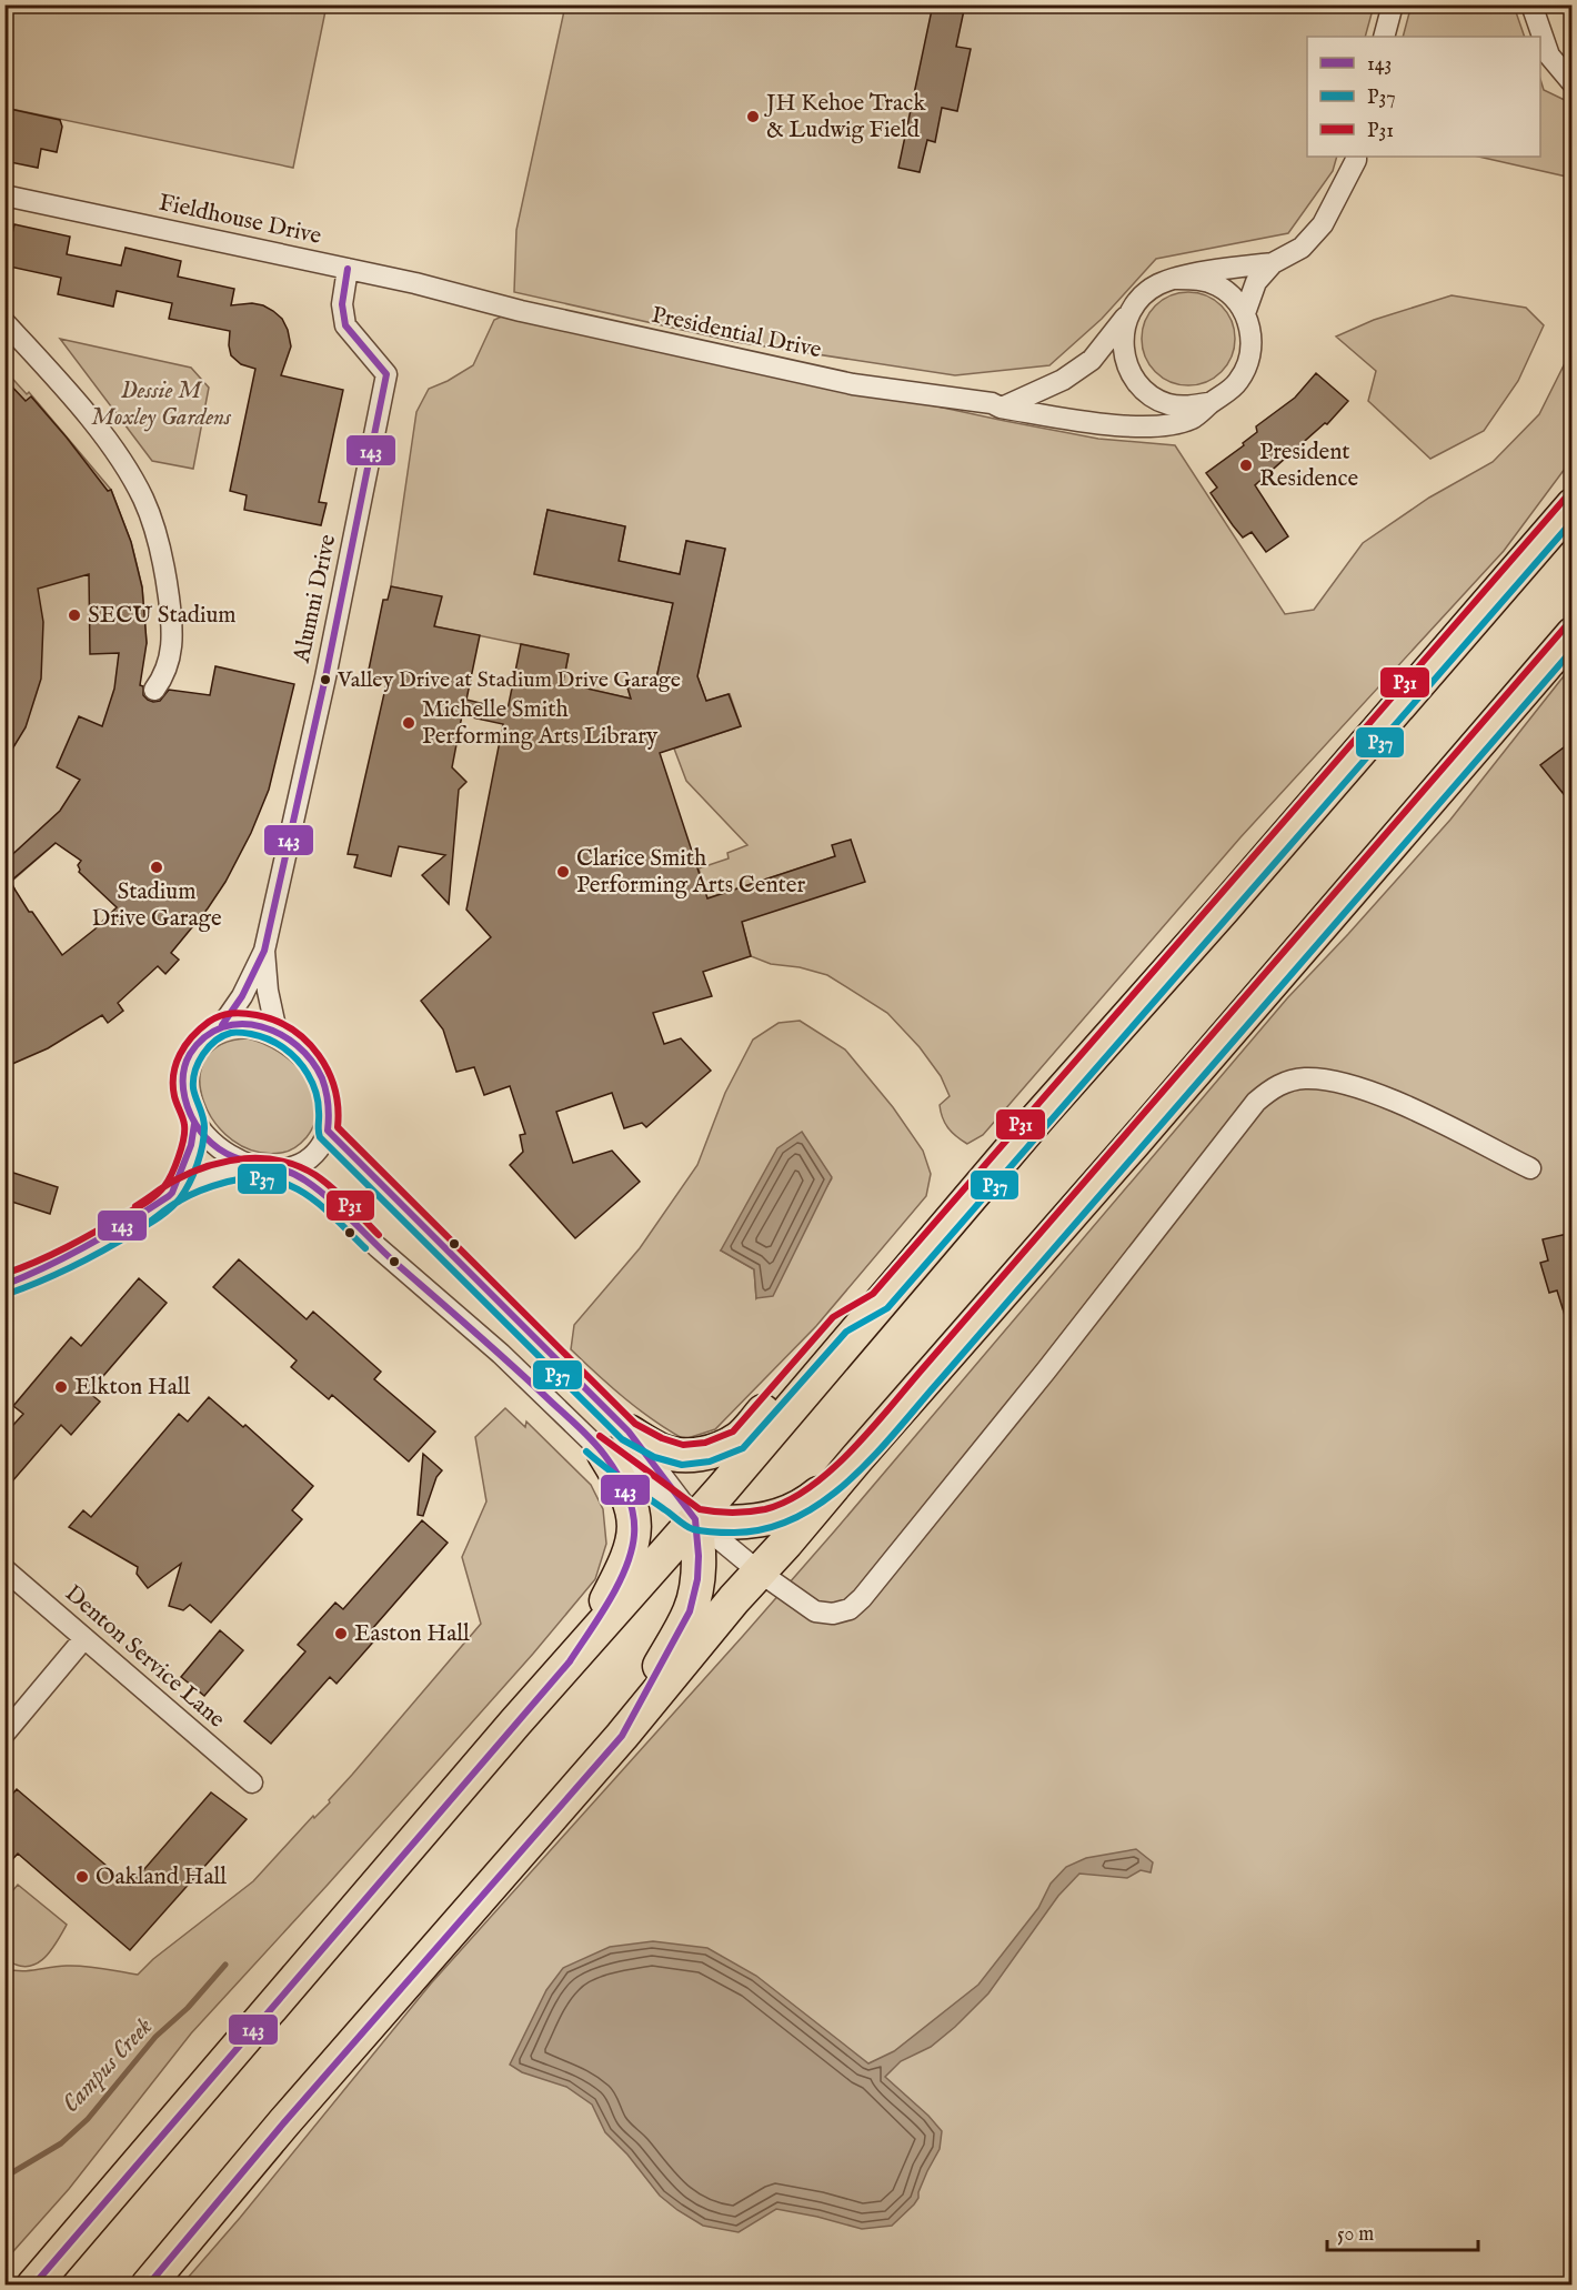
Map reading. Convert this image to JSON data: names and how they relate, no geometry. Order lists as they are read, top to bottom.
{
  "streets": {
    "street": [
      "Fieldhouse Drive",
      "Presidential Drive",
      "Alumni Drive",
      "Denton Service Lane"
    ]
  },
  "crossings": [
    ["Fieldhouse Drive", "Presidential Drive"],
    ["Fieldhouse Drive", "Alumni Drive"]
  ],
  "water": ["Campus Creek"],
  "parks": ["Dessie M Moxley Gardens"],
  "places": [
    "JH Kehoe Track & Ludwig Field",
    "President Residence",
    "SECU Stadium",
    "Valley Drive at Stadium Drive Garage",
    "Michelle Smith Performing Arts Library",
    "Stadium Drive Garage",
    "Clarice Smith Performing Arts Center",
    "Elkton Hall",
    "Easton Hall",
    "Oakland Hall"
  ],
  "lines": ["transit line 143", "transit line P31", "transit line P37"],
  "legend": ["143", "P37", "P31"],
  "scale_bar": "50 m"
}
